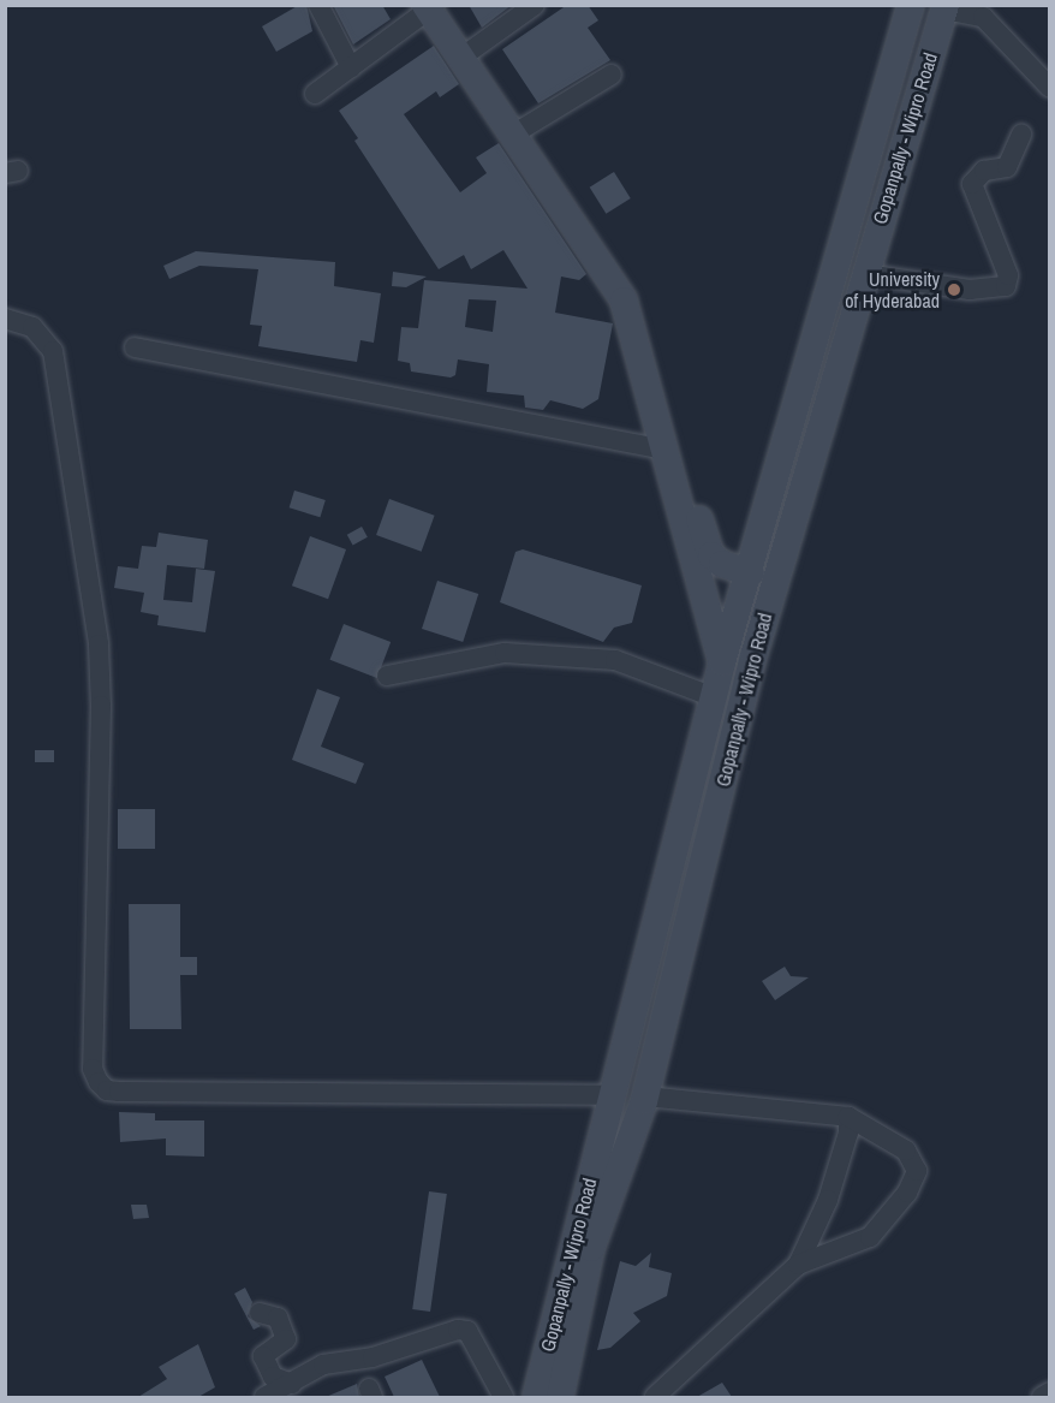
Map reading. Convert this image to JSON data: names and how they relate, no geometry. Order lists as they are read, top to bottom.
{
  "streets": {
    "main road": ["Gopanpally - Wipro Road"]
  },
  "places": ["University of Hyderabad"]
}
